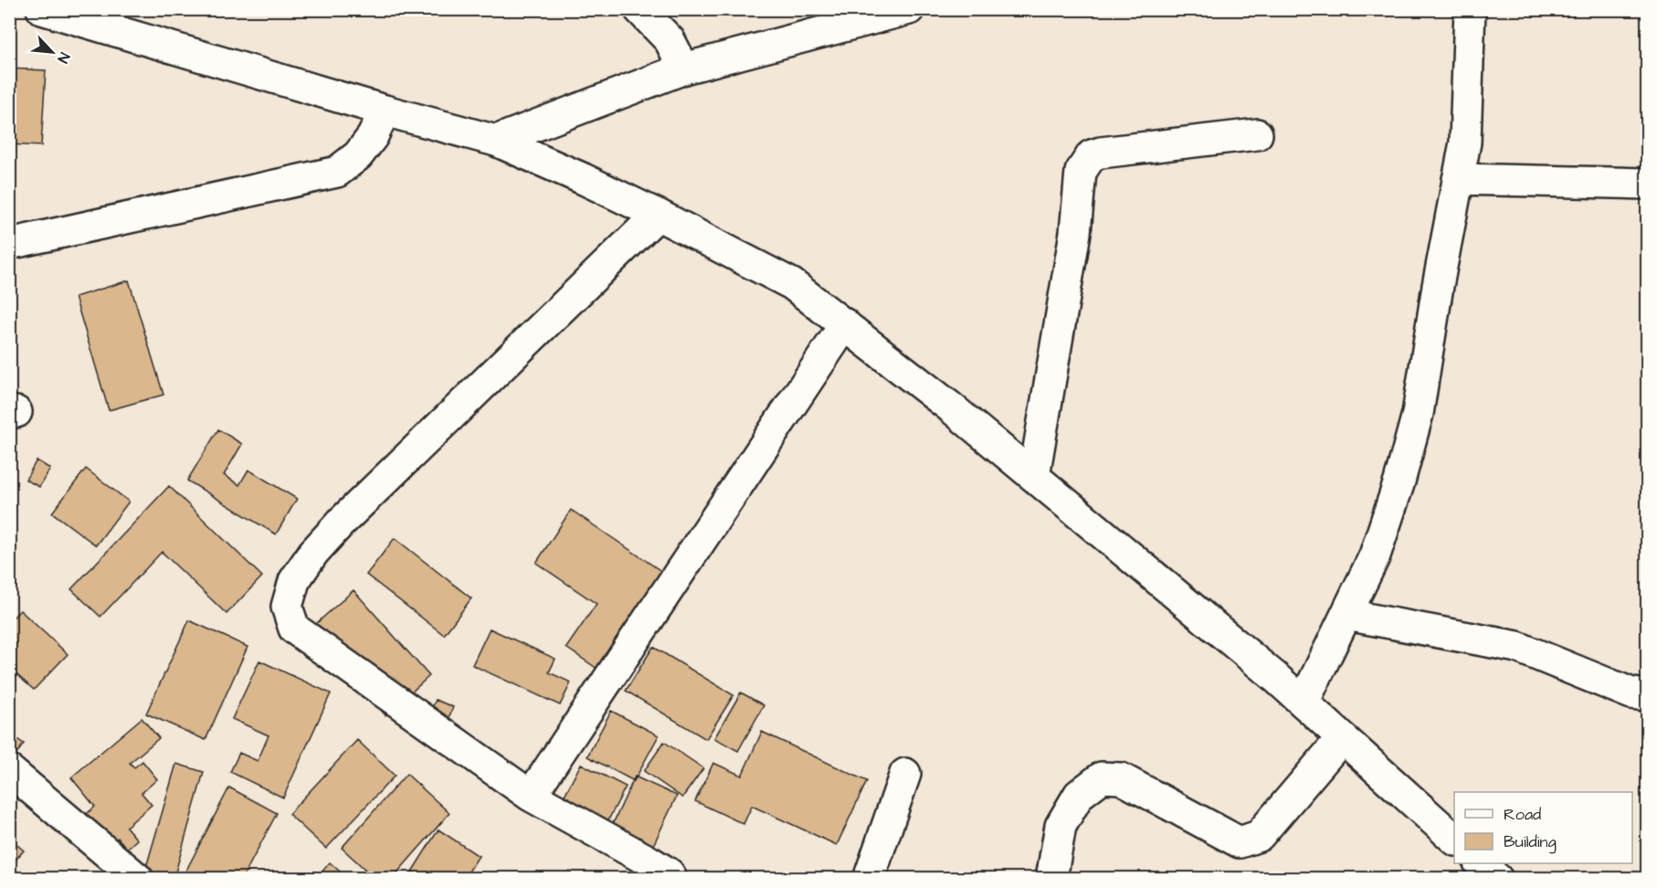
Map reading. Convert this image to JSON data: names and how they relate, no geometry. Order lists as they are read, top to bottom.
{
  "legend": ["Road", "Building"],
  "north": "bottom right"
}
